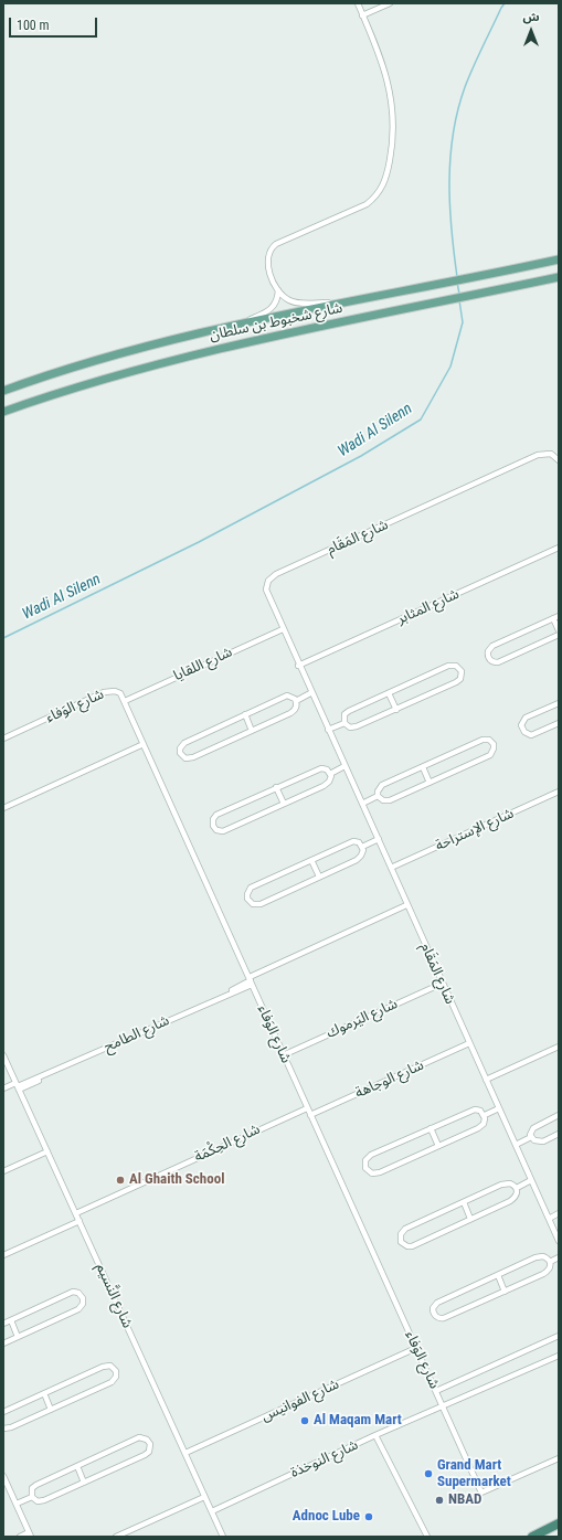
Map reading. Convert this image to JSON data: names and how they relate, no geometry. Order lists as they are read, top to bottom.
{
  "streets": {
    "main road": ["شارع شخبوط بن سلطان"],
    "street": [
      "شارع المَقَام",
      "شارع المثابر",
      "شارع اللقايا",
      "شارع الوَفاء",
      "شارع الإستراحة",
      "شارع اليَرموك",
      "شارع الطامح",
      "شارع الوجاهة",
      "شارع الحِكْمَة",
      "شارع النَّسيم",
      "شارع الفوانيس",
      "شارع النوخذة"
    ]
  },
  "crossings": [
    ["شارع المَقَام", "شارع المثابر"],
    ["شارع المَقَام", "شارع اللقايا"],
    ["شارع المَقَام", "شارع الإستراحة"],
    ["شارع المَقَام", "شارع اليَرموك"],
    ["شارع المَقَام", "شارع الطامح"],
    ["شارع المَقَام", "شارع الوجاهة"],
    ["شارع اللقايا", "شارع الوَفاء"],
    ["شارع الوَفاء", "شارع اليَرموك"],
    ["شارع الوَفاء", "شارع الطامح"],
    ["شارع الوَفاء", "شارع الوجاهة"],
    ["شارع الوَفاء", "شارع الحِكْمَة"],
    ["شارع الوَفاء", "شارع الفوانيس"],
    ["شارع الوَفاء", "شارع النوخذة"],
    ["شارع الطامح", "شارع النَّسيم"],
    ["شارع الحِكْمَة", "شارع النَّسيم"],
    ["شارع النَّسيم", "شارع الفوانيس"],
    ["شارع النَّسيم", "شارع النوخذة"]
  ],
  "water": ["Wadi Al Silenn"],
  "places": [
    "Al Ghaith School",
    "Al Maqam Mart",
    "Grand Mart Supermarket",
    "NBAD",
    "Adnoc Lube"
  ],
  "scale_bar": "100 m",
  "north": "top"
}
